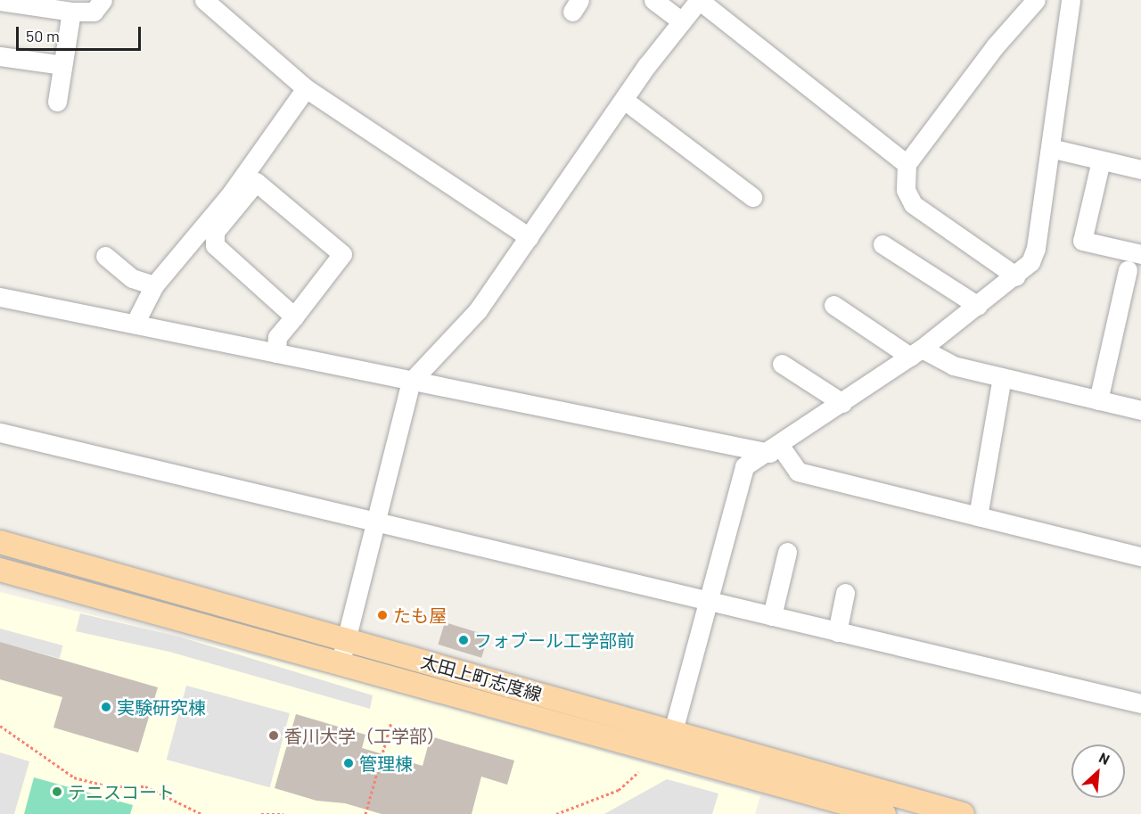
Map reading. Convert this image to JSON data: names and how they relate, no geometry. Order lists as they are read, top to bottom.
{
  "streets": {
    "main road": ["太田上町志度線"]
  },
  "places": [
    "たも屋",
    "フォブール工学部前",
    "実験研究棟",
    "香川大学（工学部）",
    "管理棟",
    "テニスコート"
  ],
  "scale_bar": "50 m",
  "north": "top right"
}
